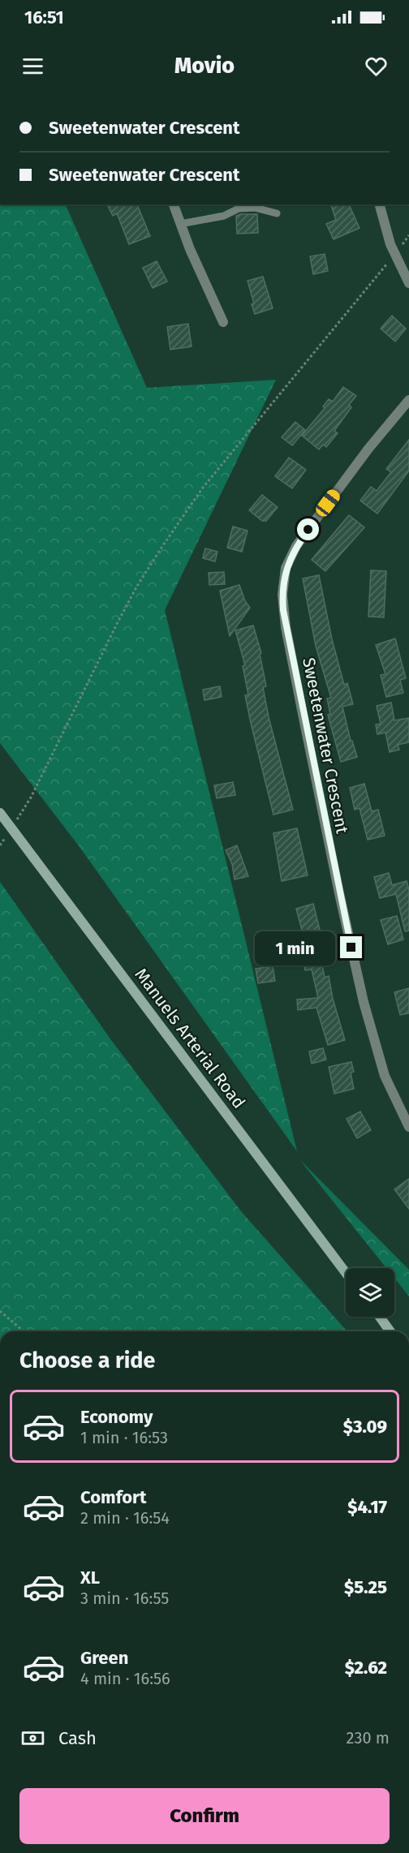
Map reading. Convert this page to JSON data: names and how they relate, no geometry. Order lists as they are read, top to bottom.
{
  "streets": {
    "main road": ["Manuels Arterial Road"],
    "street": ["Sweetenwater Crescent"]
  },
  "page": {
    "status": "16:51",
    "header": "Movio",
    "banner": ["Sweetenwater Crescent", "Sweetenwater Crescent"],
    "bubble": "1 min",
    "heading": "Choose a ride",
    "list": [
      {
        "name": "Economy",
        "note": "1 min · 16:53",
        "value": "$3.09"
      },
      {
        "name": "Comfort",
        "note": "2 min · 16:54",
        "value": "$4.17"
      },
      {
        "name": "XL",
        "note": "3 min · 16:55",
        "value": "$5.25"
      },
      {
        "name": "Green",
        "note": "4 min · 16:56",
        "value": "$2.62"
      }
    ],
    "pay": ["Cash", "230 m"],
    "buttons": "Confirm"
  }
}
